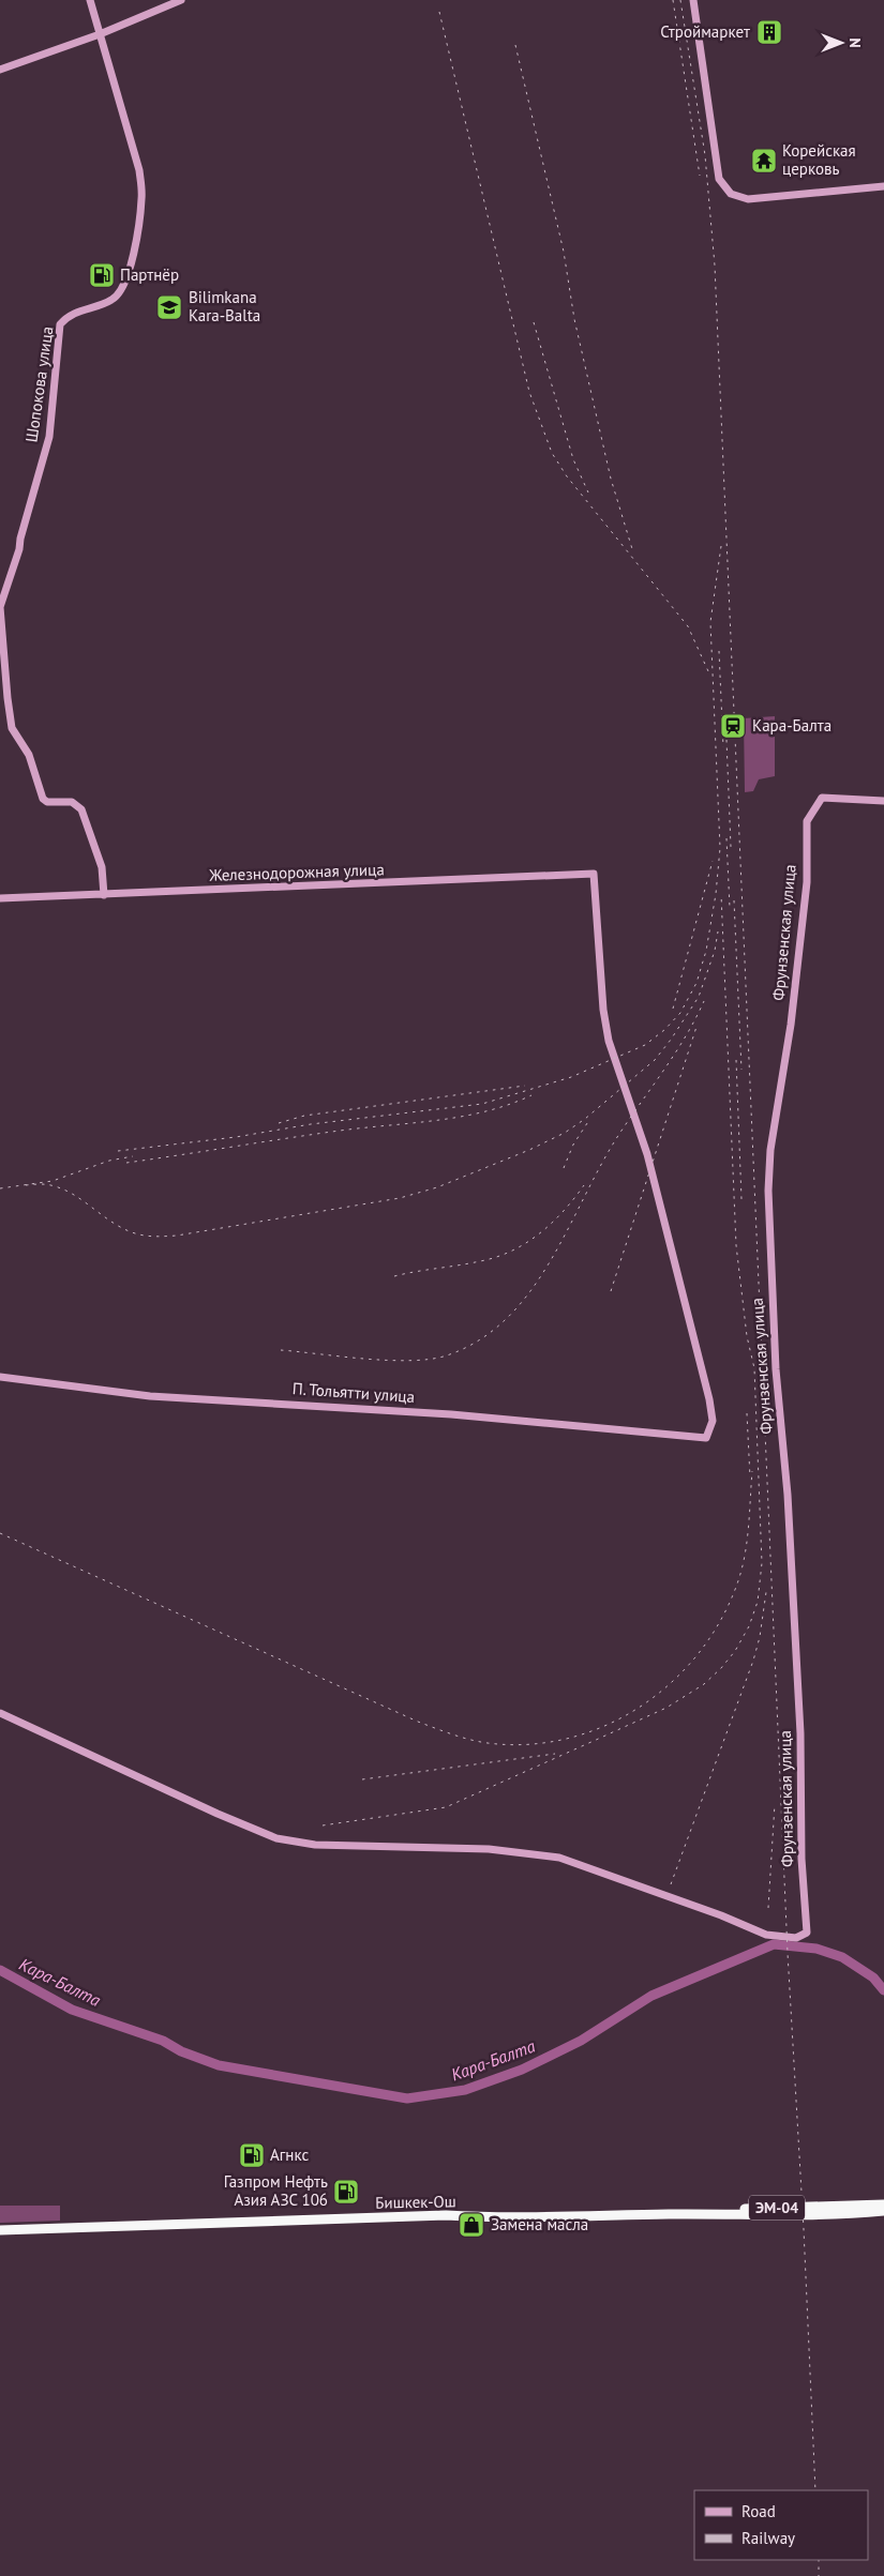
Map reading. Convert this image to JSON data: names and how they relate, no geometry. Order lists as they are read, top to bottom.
{
  "streets": {
    "highway": ["Бишкек-Ош", "ЭМ-04"],
    "street": [
      "Шопокова улица",
      "Железнодорожная улица",
      "Фрунзенская улица",
      "П. Тольятти улица"
    ]
  },
  "crossings": [
    ["Шопокова улица", "Железнодорожная улица"],
    ["Железнодорожная улица", "П. Тольятти улица"]
  ],
  "water": ["Кара-Балта"],
  "places": {
    "building": ["Строймаркет"],
    "temple": ["Корейская церковь"],
    "fuel station": ["Партнёр", "Агнкс", "Газпром Нефть Азия АЗС 106"],
    "school or university": ["Bilimkana Kara-Balta"],
    "station": ["Кара-Балта"],
    "shop": ["Замена масла"]
  },
  "legend": ["Road", "Railway"],
  "north": "right"
}
